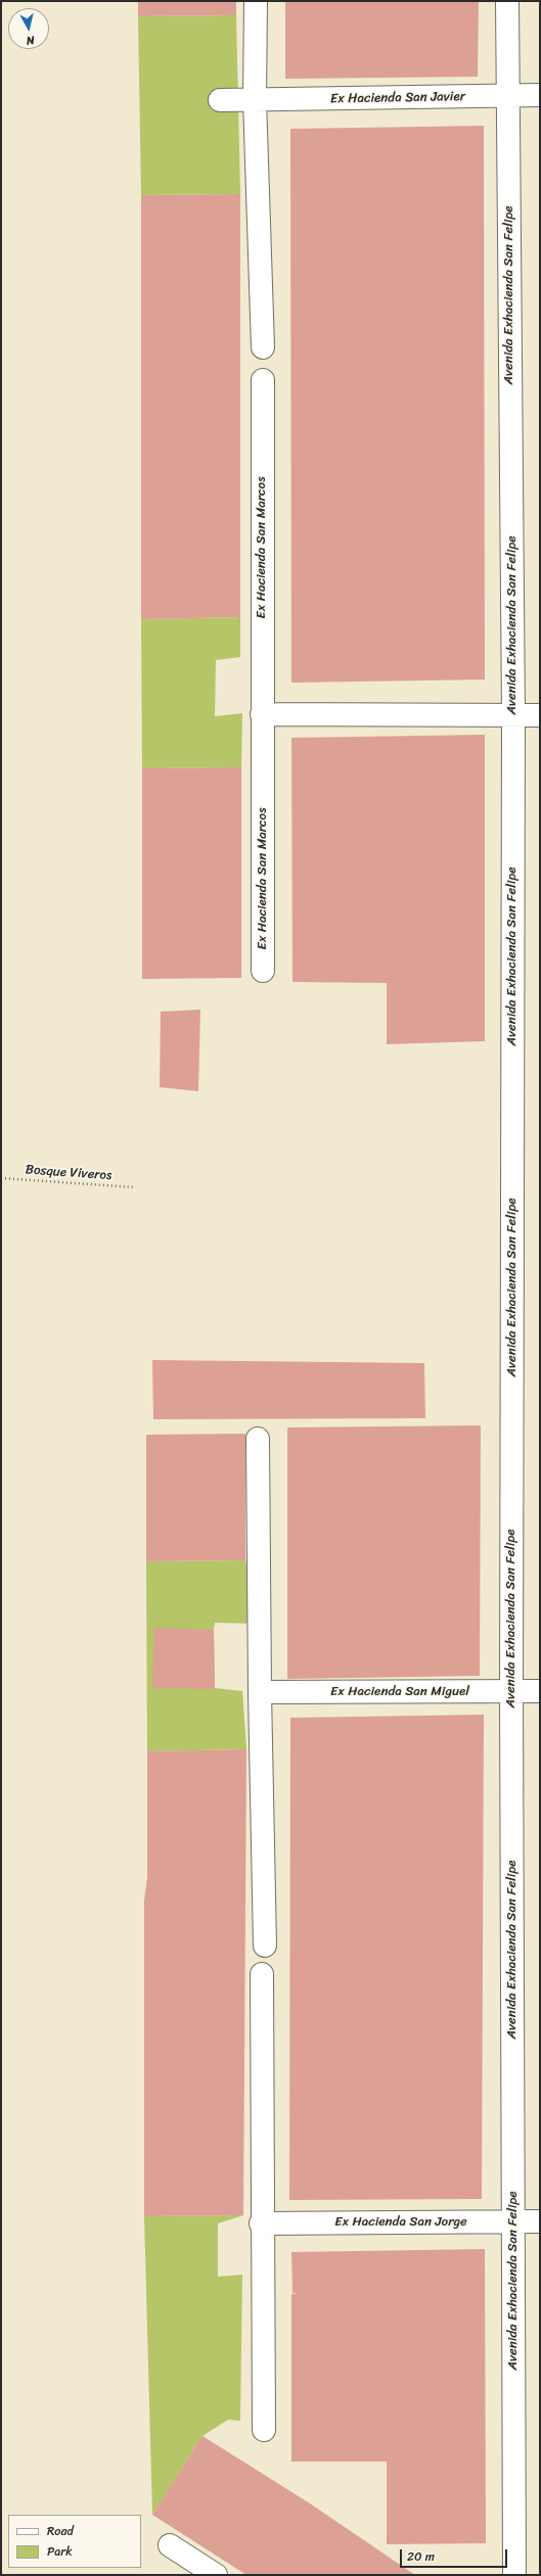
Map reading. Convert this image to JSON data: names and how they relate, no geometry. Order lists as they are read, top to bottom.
{
  "streets": {
    "street": [
      "Ex Hacienda San Javier",
      "Avenida Exhacienda San Felipe",
      "Ex Hacienda San Marcos",
      "Ex Hacienda San Miguel",
      "Ex Hacienda San Jorge"
    ],
    "path": ["Bosque Viveros"]
  },
  "crossings": [
    ["Ex Hacienda San Javier", "Avenida Exhacienda San Felipe"],
    ["Avenida Exhacienda San Felipe", "Ex Hacienda San Miguel"],
    ["Avenida Exhacienda San Felipe", "Ex Hacienda San Jorge"]
  ],
  "legend": ["Road", "Park"],
  "scale_bar": "20 m",
  "north": "bottom"
}
